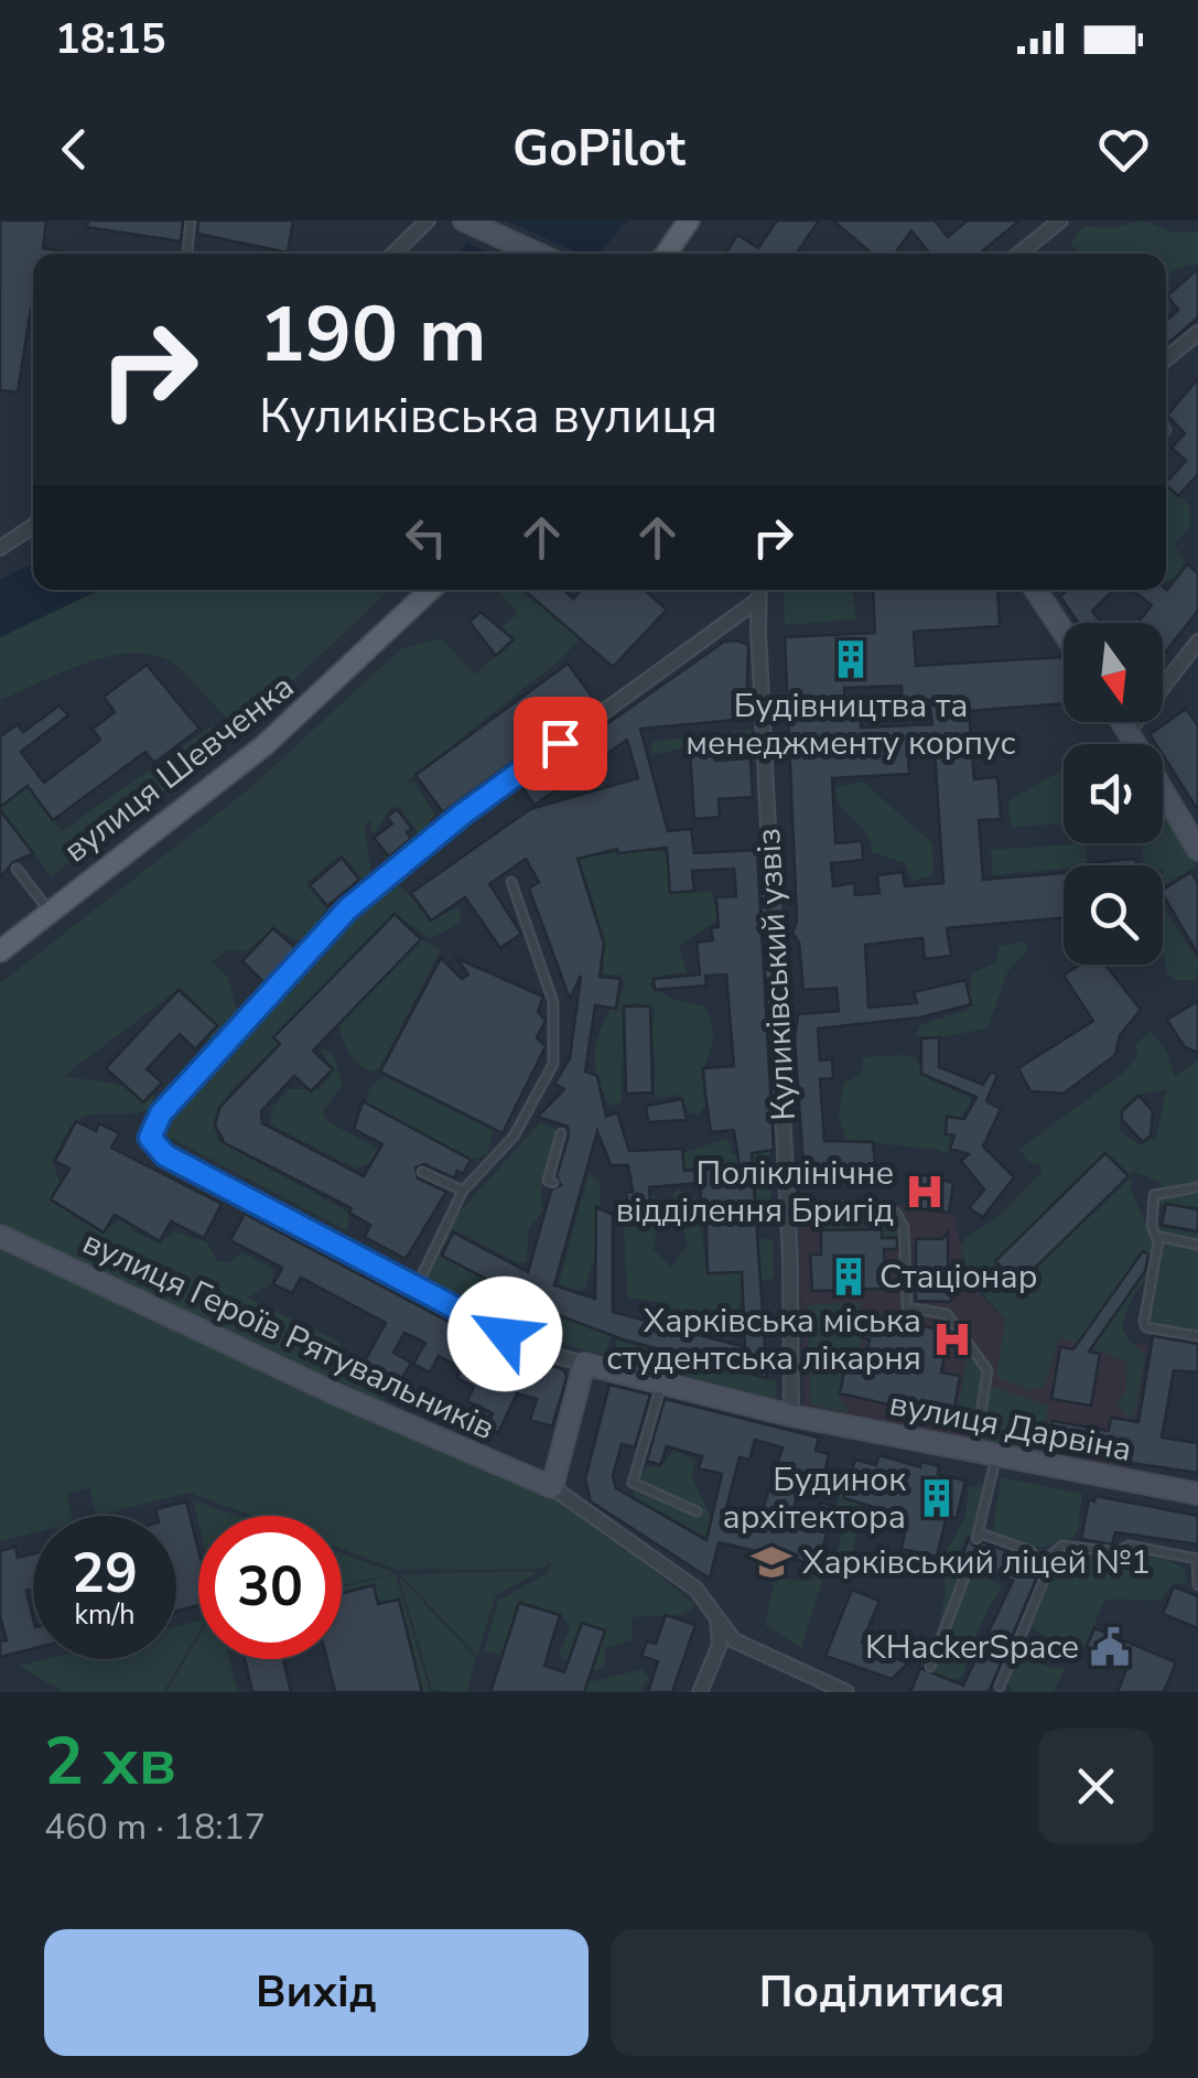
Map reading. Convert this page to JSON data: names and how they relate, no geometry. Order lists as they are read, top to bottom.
{
  "streets": {
    "main road": ["вулиця Шевченка"],
    "street": ["Куликівський узвіз", "вулиця Героїв Рятувальників", "вулиця Дарвіна"]
  },
  "crossings": [
    ["Куликівський узвіз", "вулиця Дарвіна"]
  ],
  "places": {
    "building": ["Будівництва та менеджменту корпус", "Стаціонар", "Будинок архітектора"],
    "hospital": ["Поліклінічне відділення Бригід", "Харківська міська студентська лікарня"],
    "school or university": ["Харківський ліцей №1"],
    "public building": ["KHackerSpace"]
  },
  "north": "bottom",
  "page": {
    "status": "18:15",
    "header": "GoPilot",
    "turn": ["190 m", "Куликівська вулиця"],
    "speed": "29 km/h",
    "limit": "30",
    "heading": ["2 хв", "460 m · 18:17"],
    "buttons": ["Вихід", "Поділитися"]
  }
}
